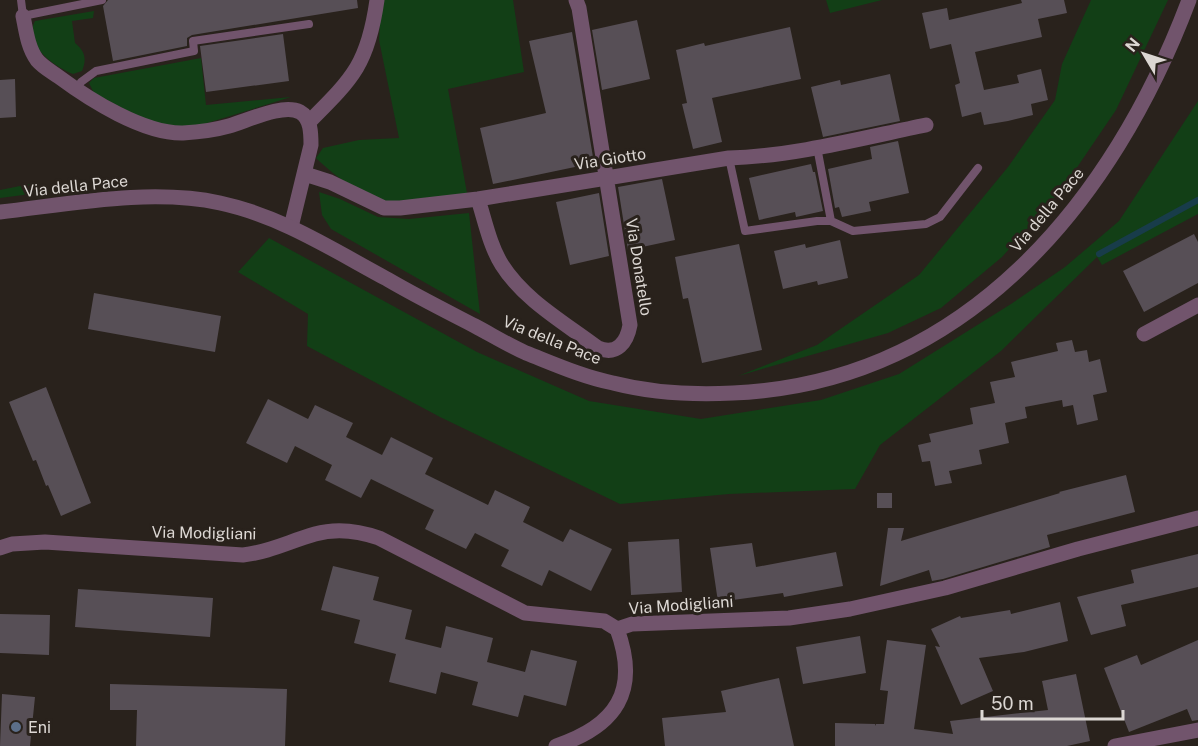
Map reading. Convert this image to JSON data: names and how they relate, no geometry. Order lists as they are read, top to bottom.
{
  "streets": {
    "street": [
      "Via Giotto",
      "Via della Pace",
      "Via Donatello",
      "Via Modigliani"
    ]
  },
  "crossings": [
    ["Via Giotto", "Via Donatello"]
  ],
  "places": ["Eni"],
  "scale_bar": "50 m",
  "north": "top left"
}
